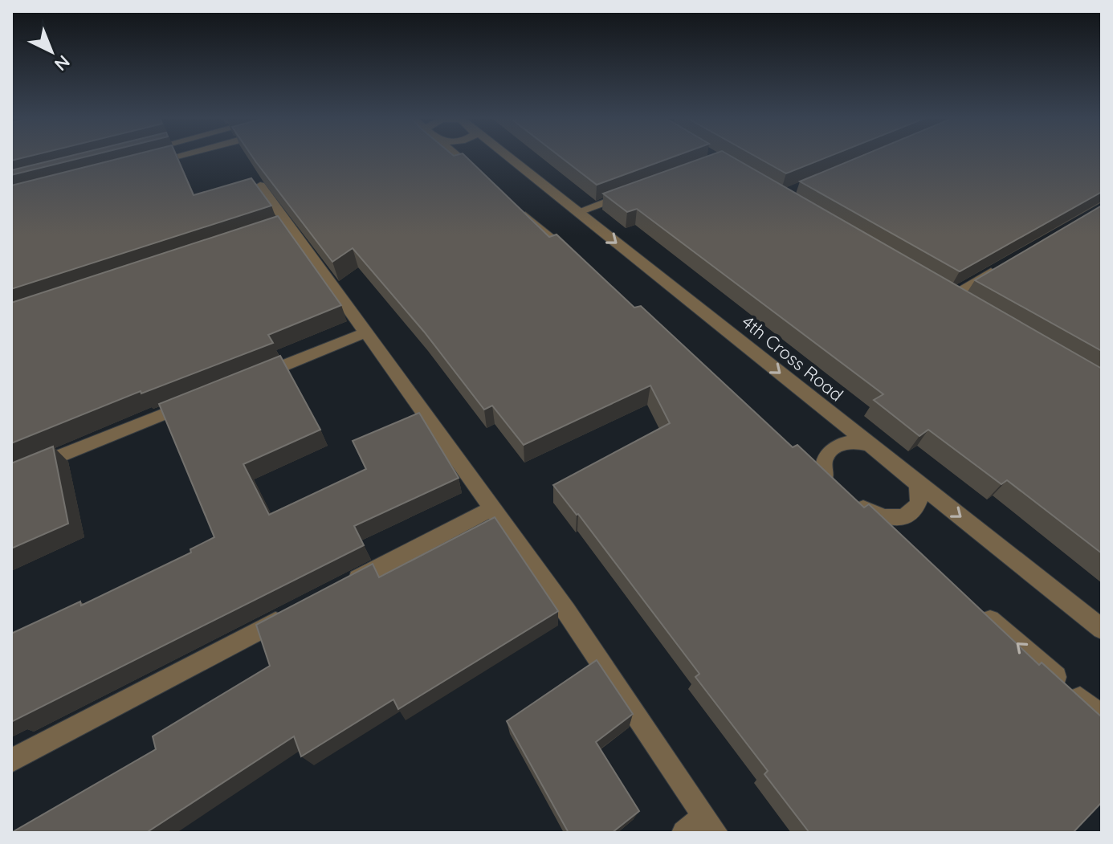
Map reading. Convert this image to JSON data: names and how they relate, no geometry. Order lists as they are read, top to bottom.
{
  "streets": {
    "street": ["4th Cross Road"]
  },
  "one_way": ["4th Cross Road"],
  "north": "bottom right"
}
